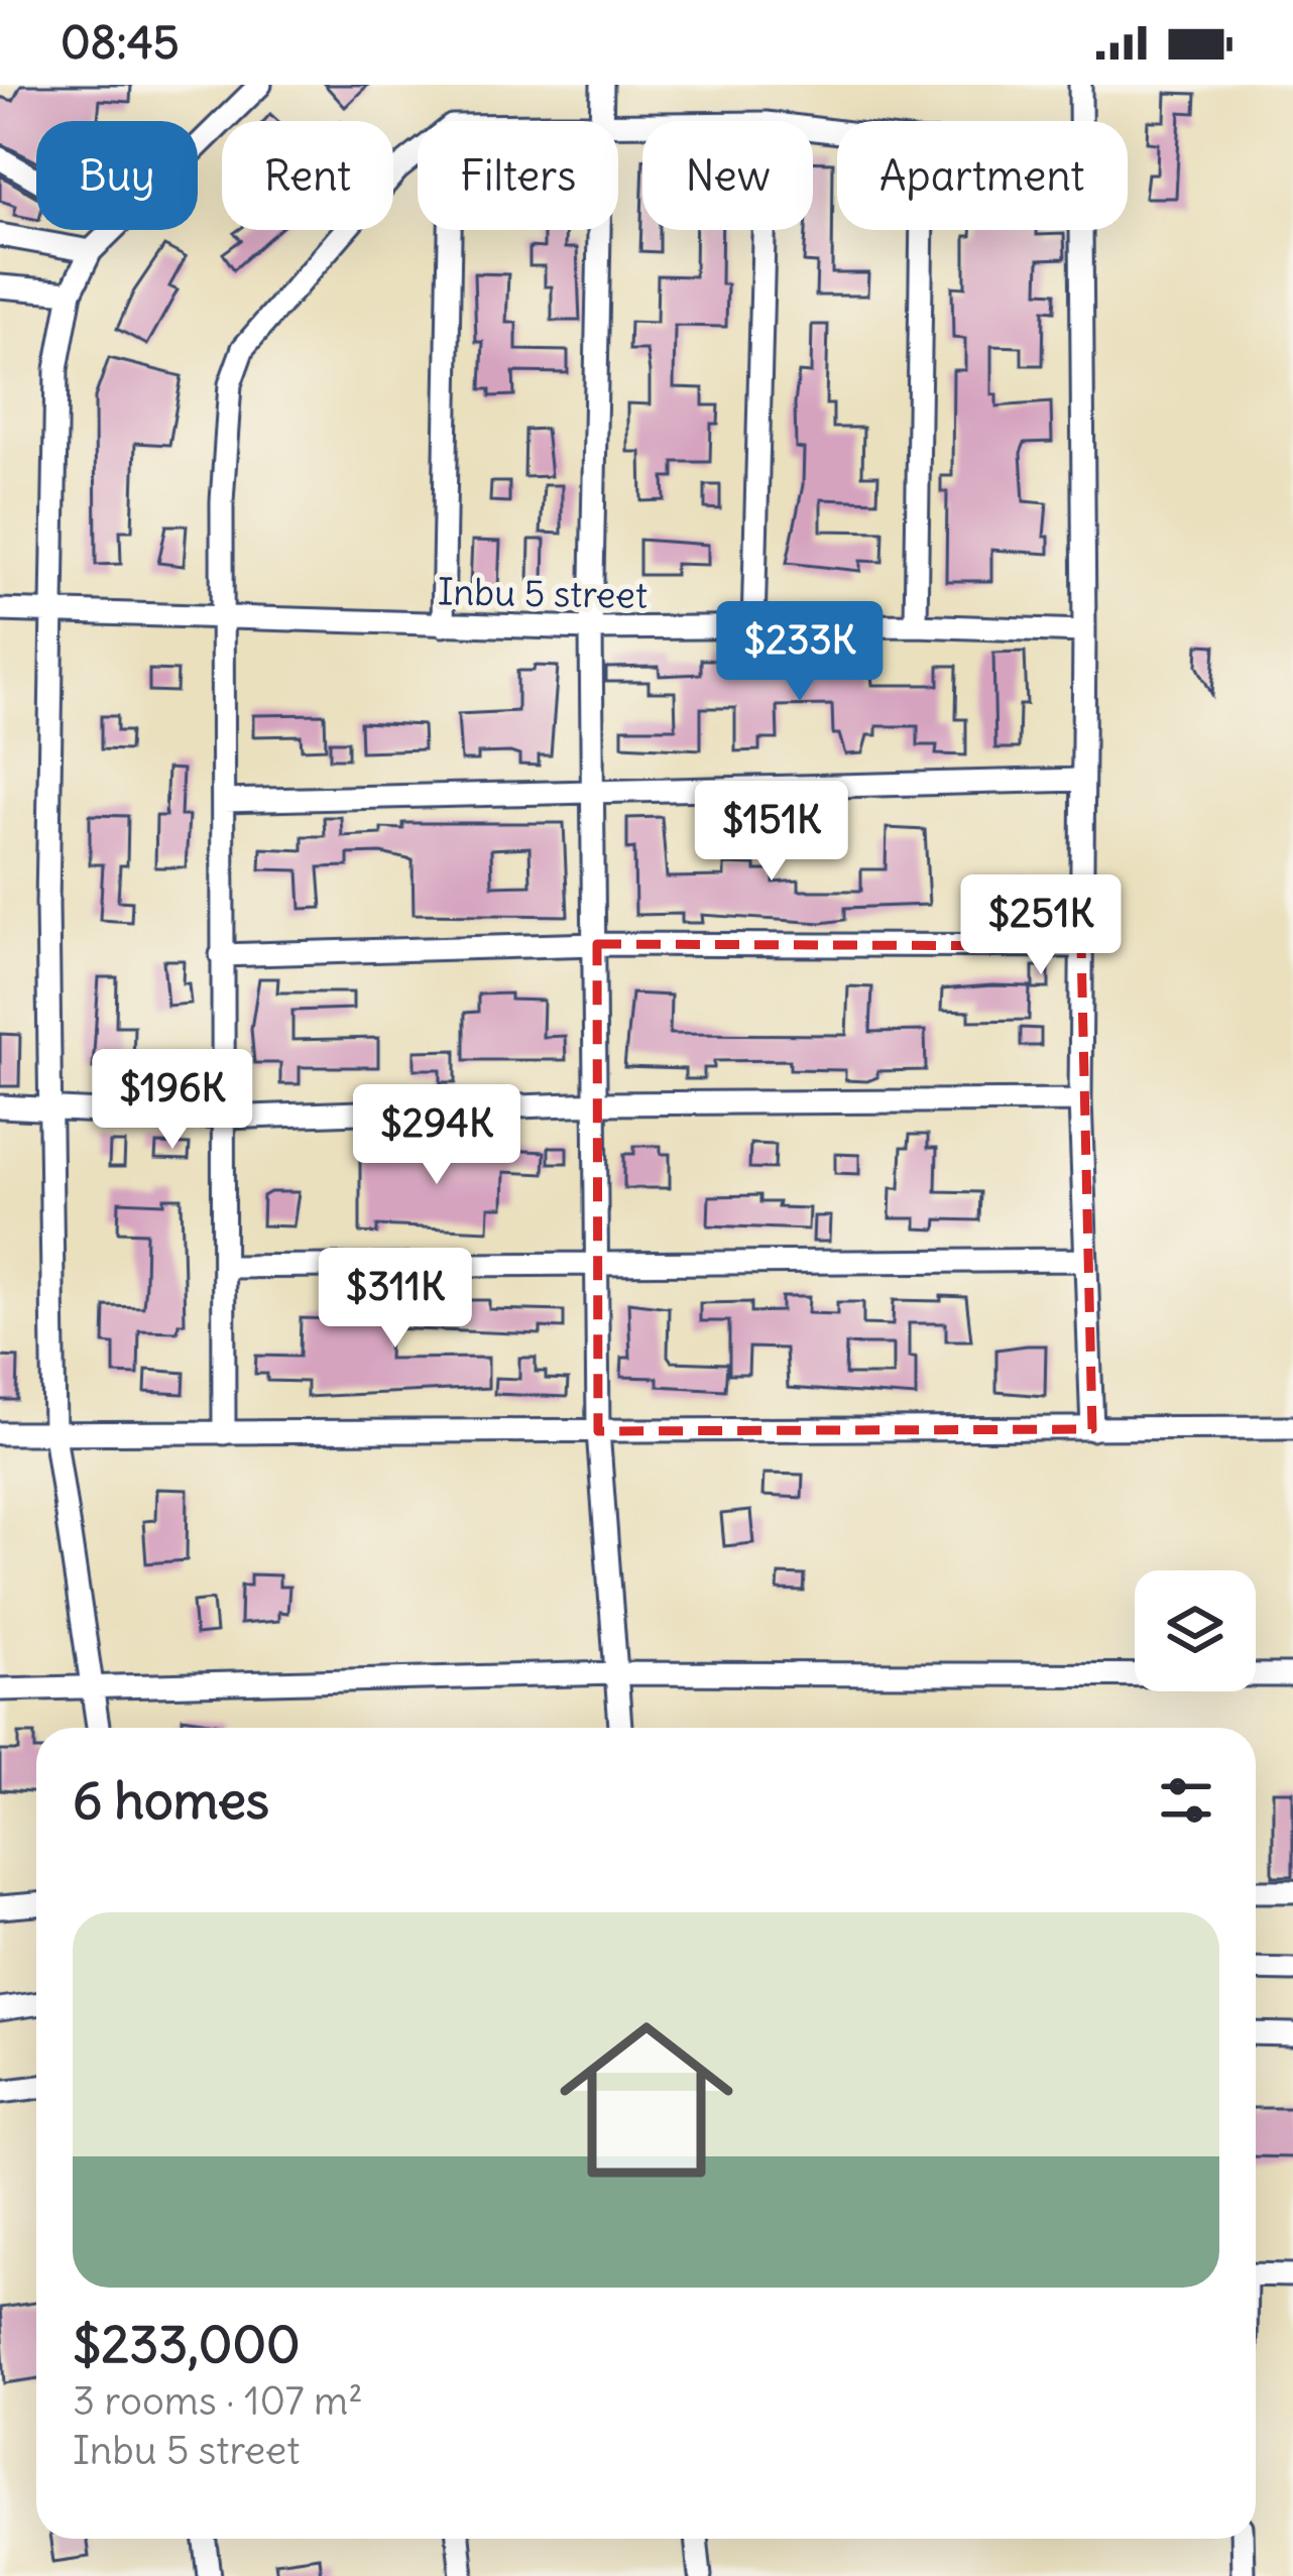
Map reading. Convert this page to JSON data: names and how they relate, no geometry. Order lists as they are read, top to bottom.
{
  "streets": {
    "street": ["Inbu 5 street"]
  },
  "page": {
    "status": "08:45",
    "chip": [
      "Buy",
      "Rent",
      "Filters",
      "New",
      "Apartment"
    ],
    "price": [
      "$233K",
      "$151K",
      "$251K",
      "$196K",
      "$294K",
      "$311K"
    ],
    "heading": "6 homes",
    "list": [
      {
        "name": "$233,000",
        "note": "3 rooms · 107 m² · Inbu 5 street"
      }
    ]
  }
}
